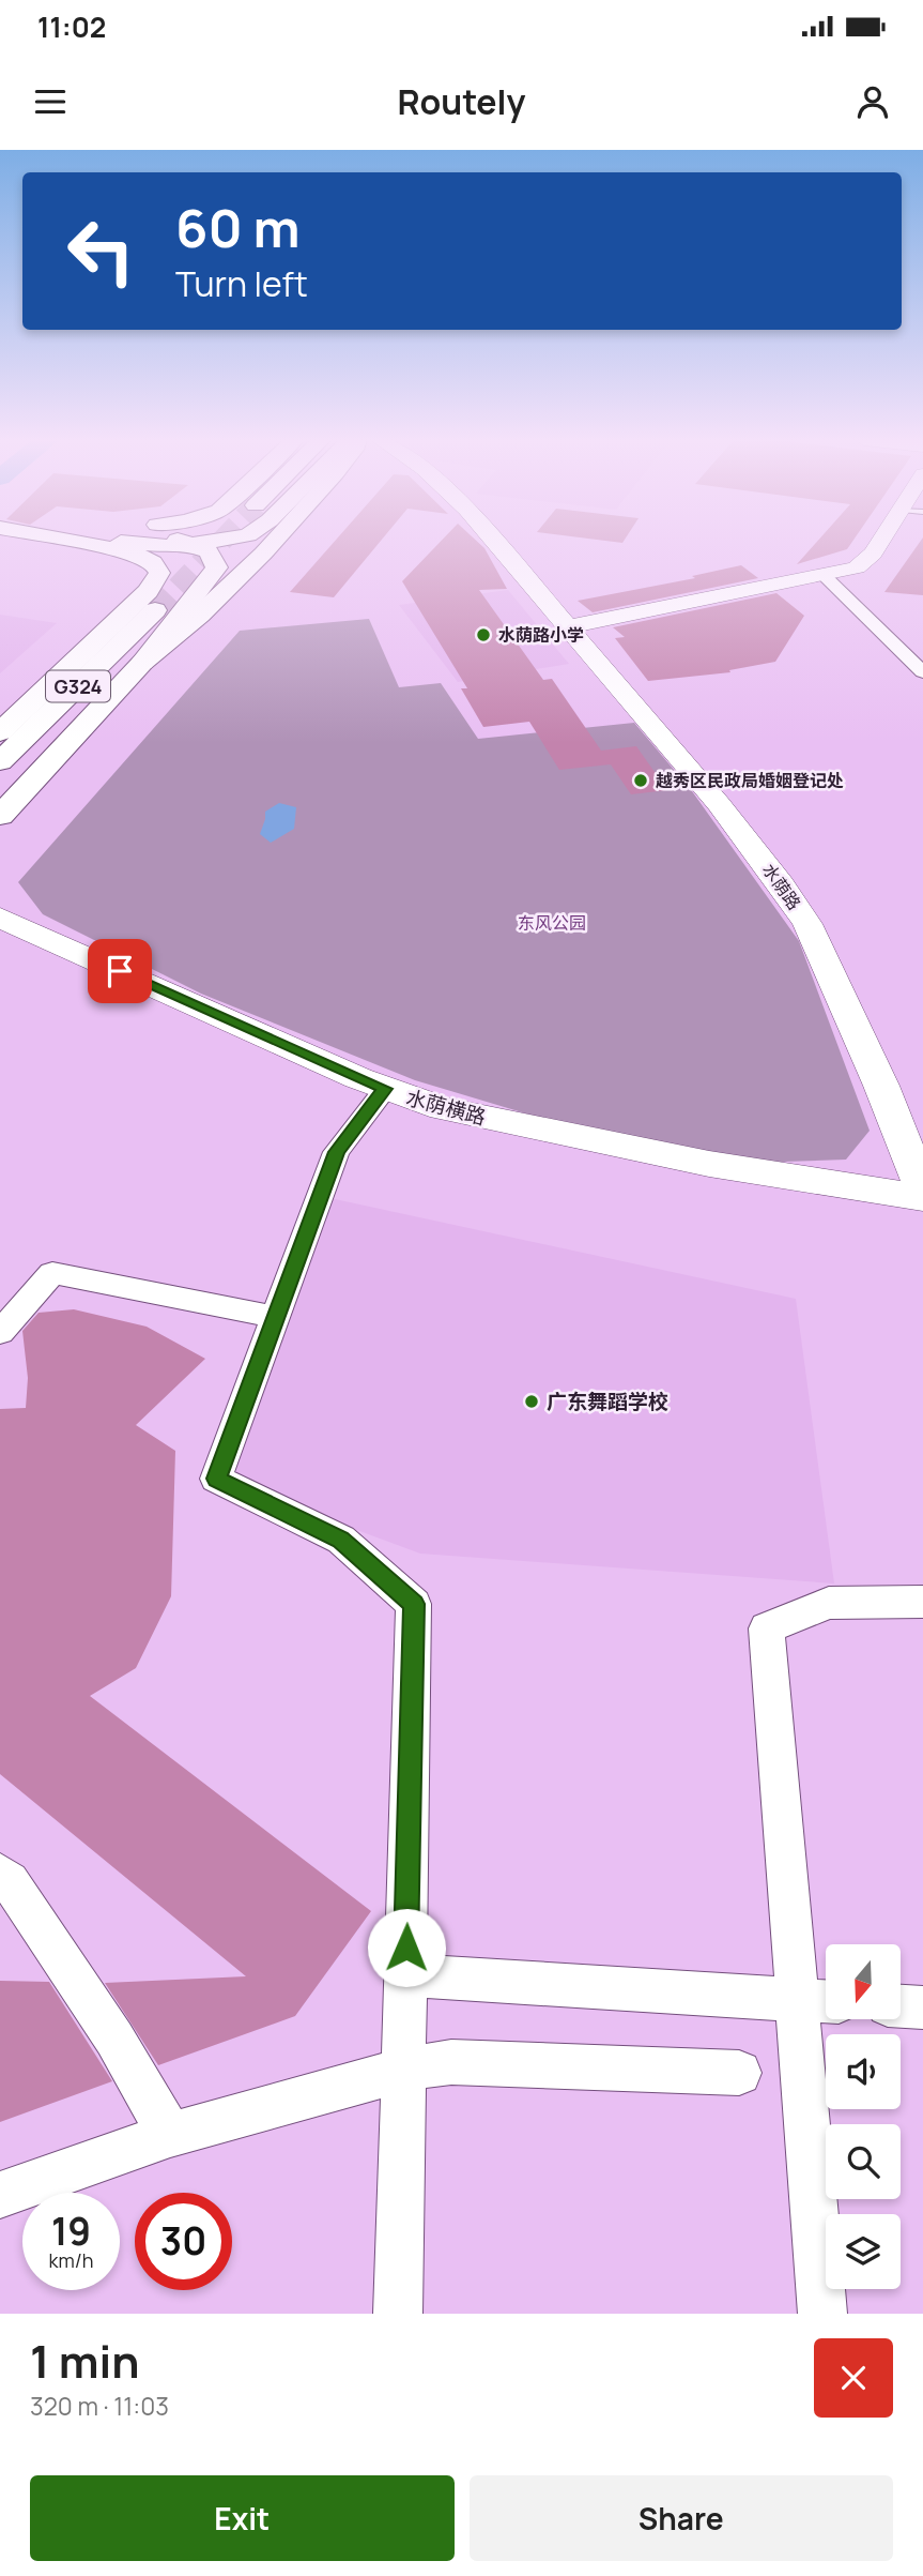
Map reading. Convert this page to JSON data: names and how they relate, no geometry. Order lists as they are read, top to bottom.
{
  "streets": {
    "main road": ["G324"],
    "street": ["水荫路", "水荫横路"]
  },
  "parks": ["东风公园"],
  "places": ["水荫路小学", "越秀区民政局婚姻登记处", "广东舞蹈学校"],
  "north": "bottom",
  "page": {
    "status": "11:02",
    "header": "Routely",
    "turn": ["60 m", "Turn left"],
    "speed": "19 km/h",
    "limit": "30",
    "heading": ["1 min", "320 m · 11:03"],
    "buttons": ["Exit", "Share"]
  }
}
